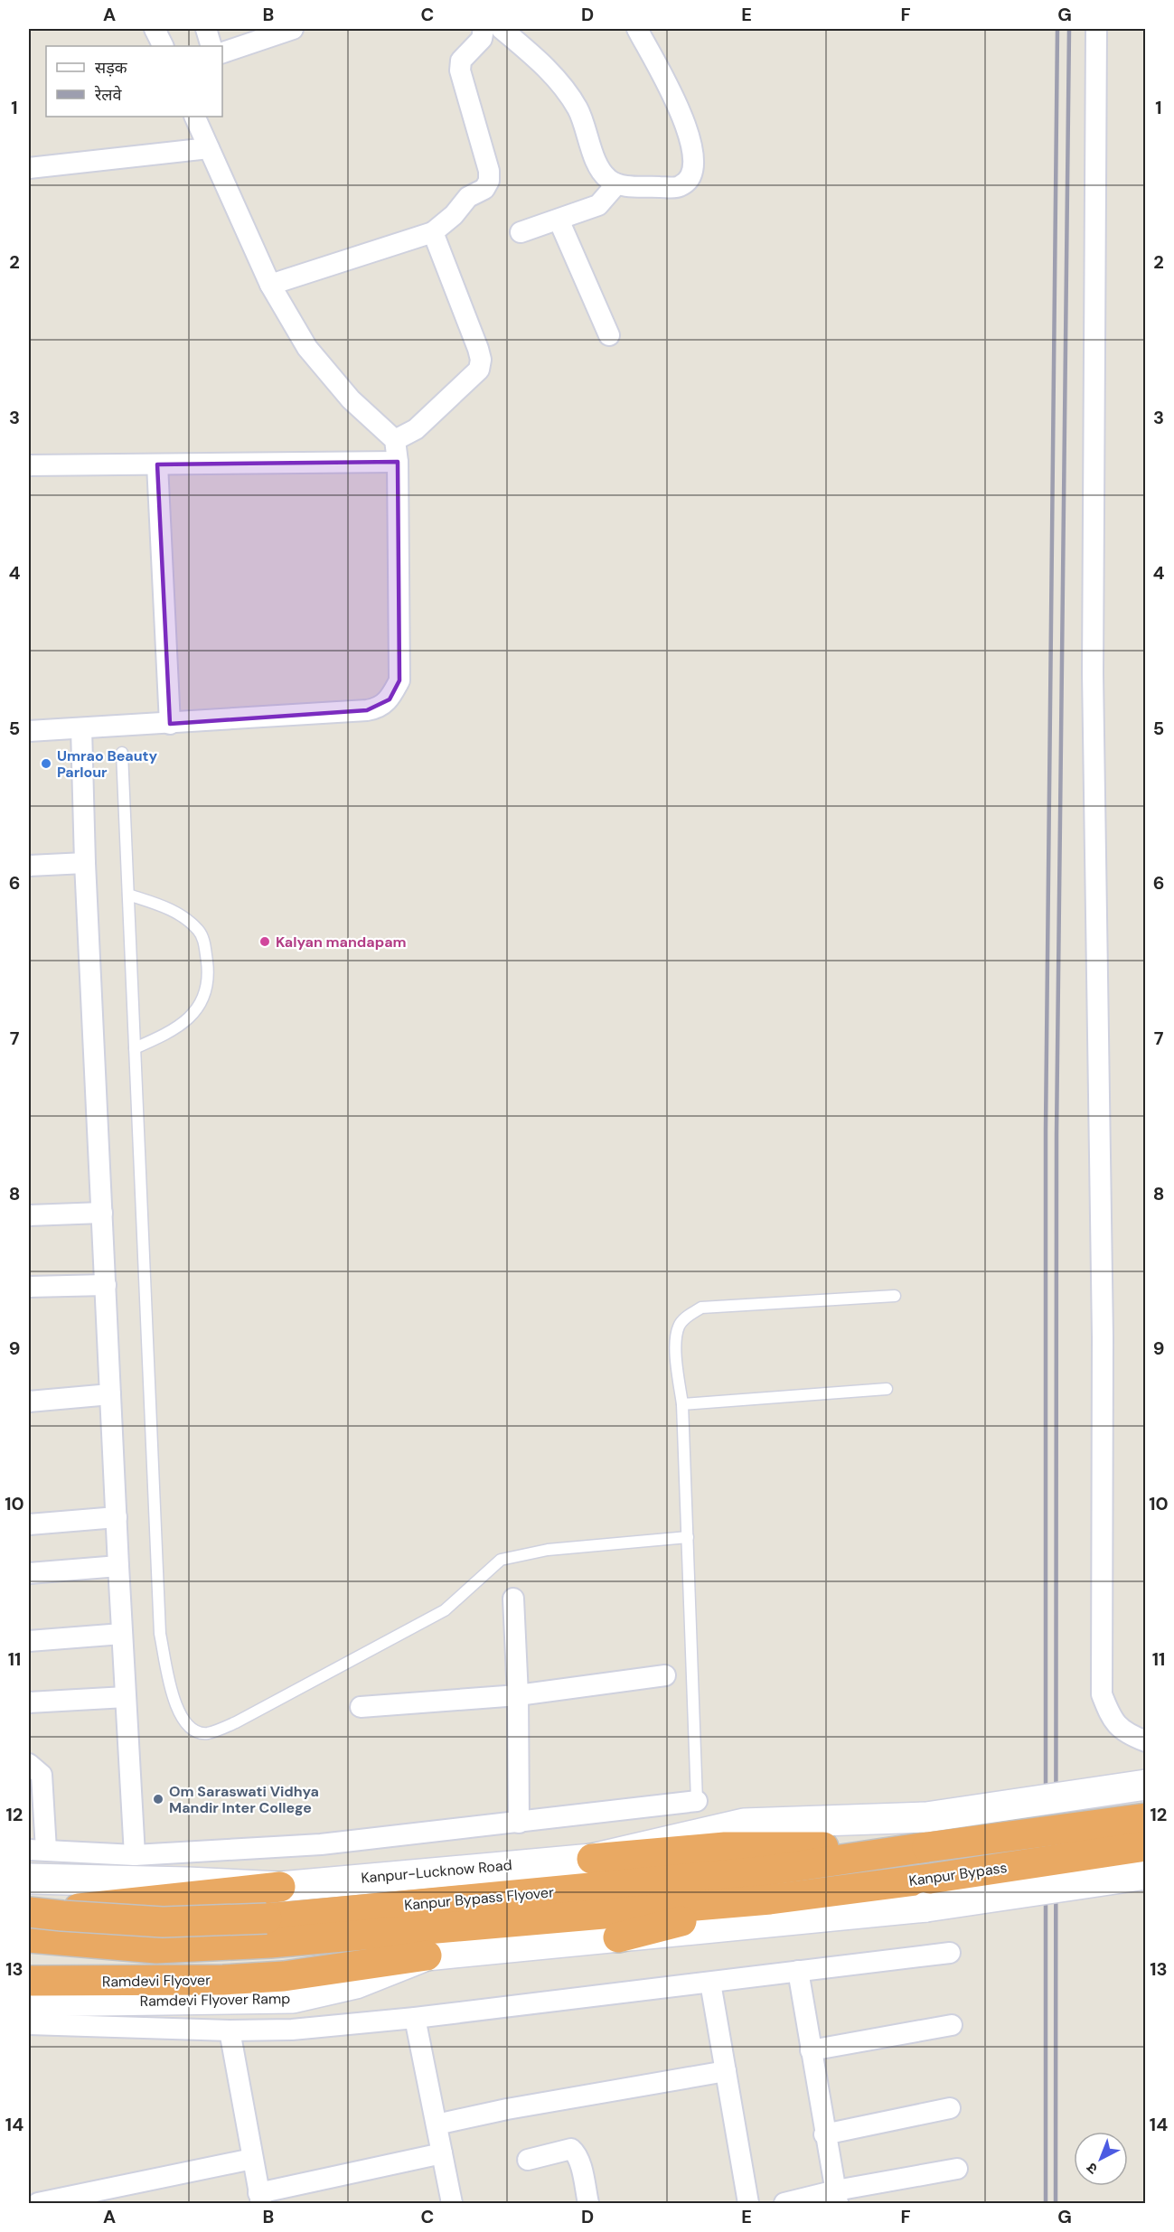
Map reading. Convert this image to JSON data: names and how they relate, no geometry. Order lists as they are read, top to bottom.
{
  "streets": {
    "highway": ["Kanpur Bypass", "Kanpur Bypass Flyover", "Ramdevi Flyover"],
    "main road": ["Kanpur-Lucknow Road", "Ramdevi Flyover Ramp"]
  },
  "crossings": [
    ["Kanpur Bypass", "Kanpur Bypass Flyover"],
    ["Ramdevi Flyover", "Ramdevi Flyover Ramp"]
  ],
  "places": ["Umrao Beauty Parlour", "Kalyan mandapam", "Om Saraswati Vidhya Mandir Inter College"],
  "legend": ["सड़क", "रेलवे"],
  "north": "bottom left",
  "grid": {
    "columns": [
      "A",
      "B",
      "C",
      "D",
      "E",
      "F",
      "G"
    ],
    "rows": [
      "1",
      "2",
      "3",
      "4",
      "5",
      "6",
      "7",
      "8",
      "9",
      "10",
      "11",
      "12",
      "13",
      "14"
    ]
  }
}
